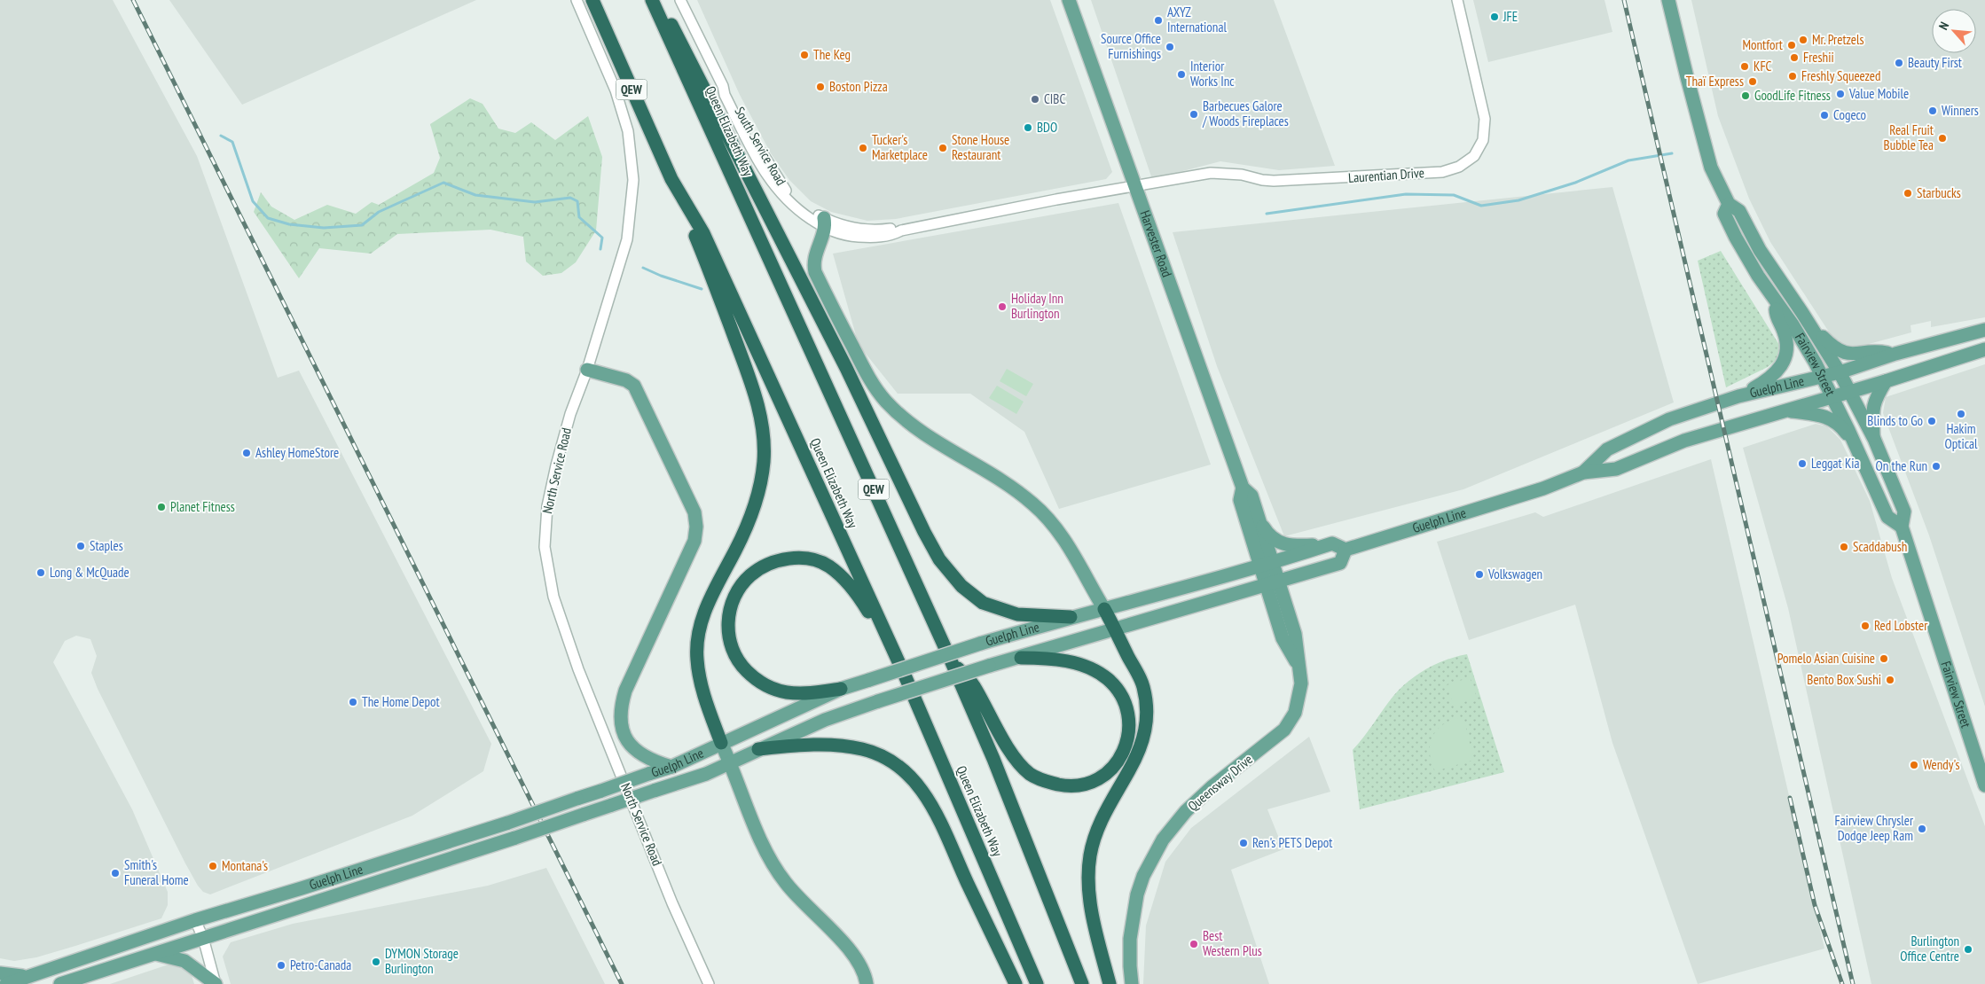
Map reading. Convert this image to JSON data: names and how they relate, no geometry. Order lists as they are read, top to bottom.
{
  "streets": {
    "highway": ["QEW", "Queen Elizabeth Way"],
    "main road": [
      "Harvester Road",
      "Fairview Street",
      "Guelph Line",
      "Queensway Drive"
    ],
    "street": ["South Service Road", "Laurentian Drive", "North Service Road"]
  },
  "crossings": [
    ["South Service Road", "Laurentian Drive"],
    ["South Service Road", "Harvester Road"],
    ["Laurentian Drive", "Harvester Road"],
    ["Harvester Road", "Guelph Line"],
    ["Harvester Road", "Queensway Drive"],
    ["Fairview Street", "Guelph Line"],
    ["Guelph Line", "Queensway Drive"]
  ],
  "places": [
    "JFE",
    "AXYZ International",
    "Mr. Pretzels",
    "Montfort",
    "Source Office Furnishings",
    "The Keg",
    "Freshii",
    "Beauty First",
    "KFC",
    "Interior Works Inc",
    "Freshly Squeezed",
    "Thaï Express",
    "Boston Pizza",
    "Value Mobile",
    "GoodLife Fitness",
    "CIBC",
    "Winners",
    "Barbecues Galore / Woods Fireplaces",
    "Cogeco",
    "BDO",
    "Real Fruit Bubble Tea",
    "Tucker's Marketplace",
    "Stone House Restaurant",
    "Starbucks",
    "Holiday Inn Burlington",
    "Hakim Optical",
    "Blinds to Go",
    "Ashley HomeStore",
    "Leggat Kia",
    "On the Run",
    "Planet Fitness",
    "Staples",
    "Scaddabush",
    "Long & McQuade",
    "Volkswagen",
    "Red Lobster",
    "Pomelo Asian Cuisine",
    "Bento Box Sushi",
    "The Home Depot",
    "Wendy's",
    "Fairview Chrysler Dodge Jeep Ram",
    "Ren's PETS Depot",
    "Montana's",
    "Smith's Funeral Home",
    "Best Western Plus",
    "Burlington Office Centre",
    "DYMON Storage Burlington",
    "Petro-Canada"
  ],
  "north": "top left"
}
